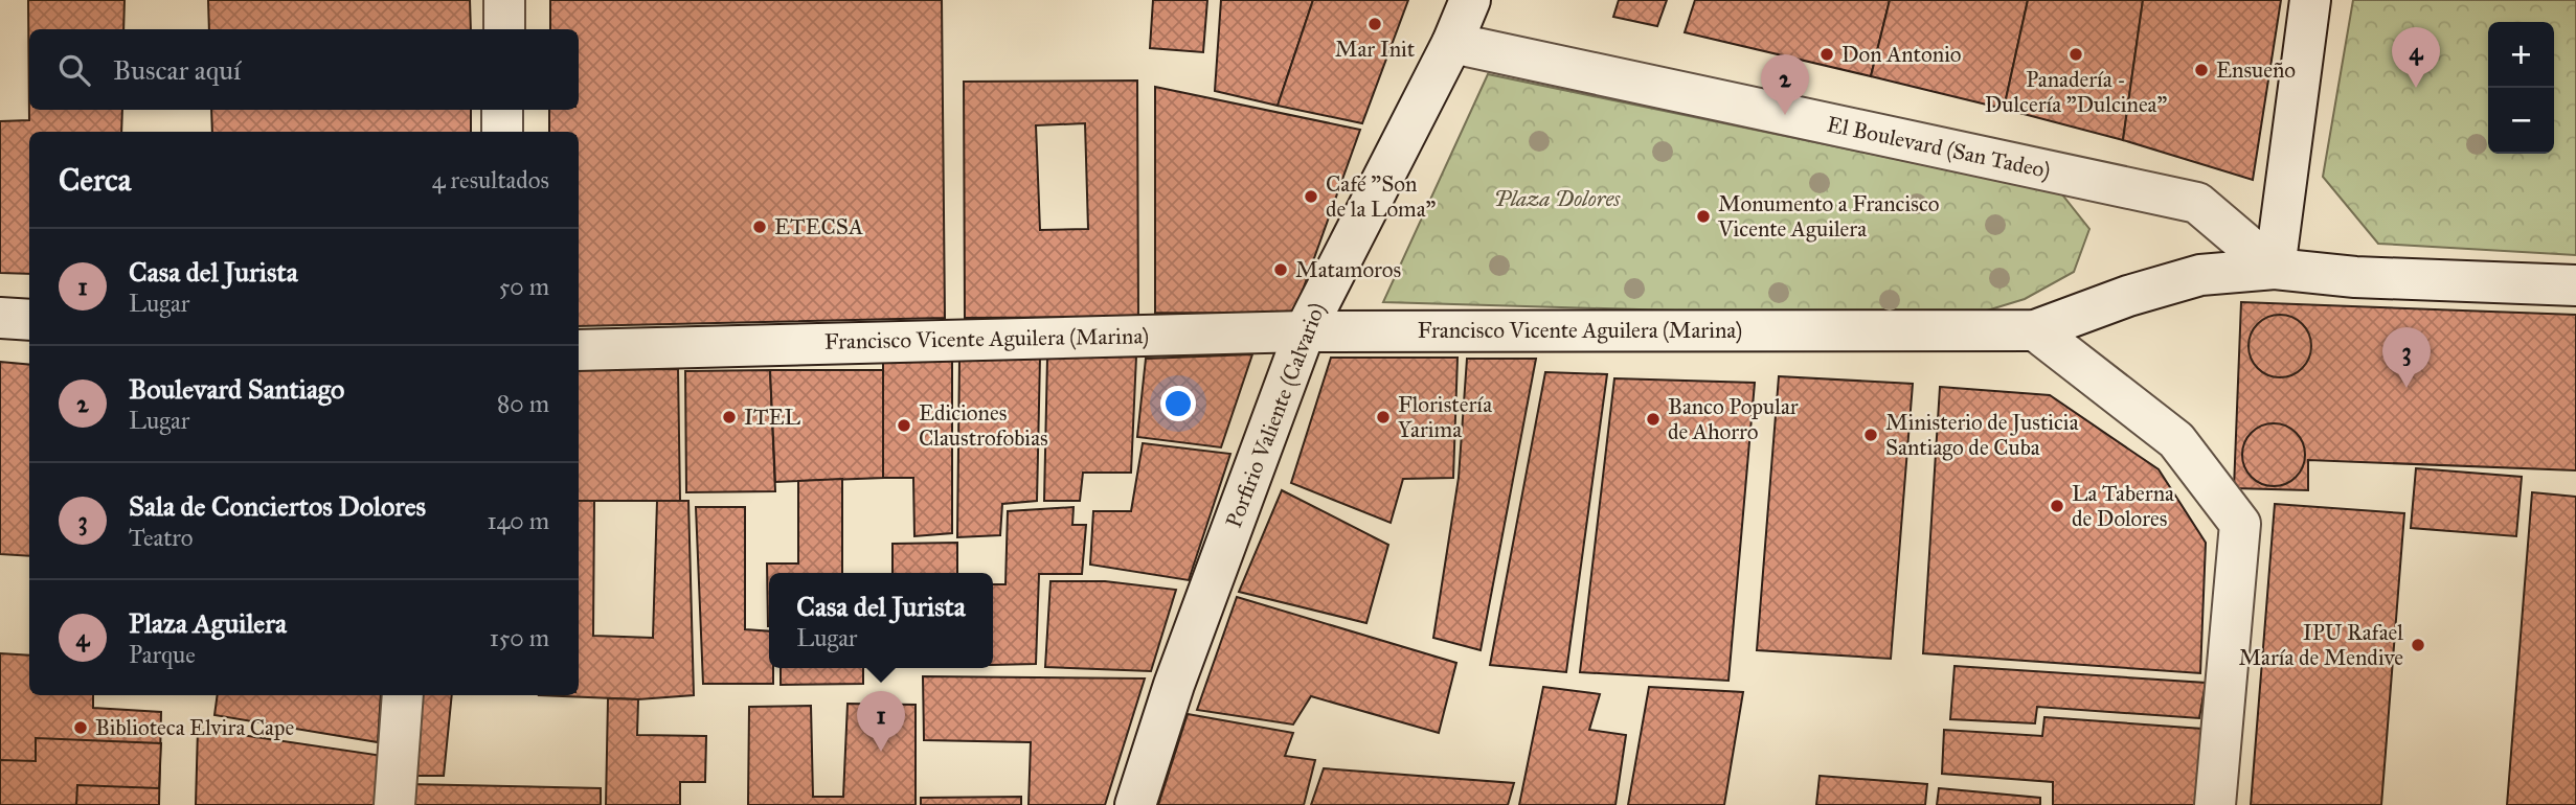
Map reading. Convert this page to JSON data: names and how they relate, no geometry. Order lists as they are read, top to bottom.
{
  "streets": {
    "street": ["El Boulevard (San Tadeo)", "Francisco Vicente Aguilera (Marina)", "Porfirio Valiente (Calvario)"]
  },
  "crossings": [
    ["El Boulevard (San Tadeo)", "Francisco Vicente Aguilera (Marina)"],
    ["El Boulevard (San Tadeo)", "Porfirio Valiente (Calvario)"],
    ["Francisco Vicente Aguilera (Marina)", "Porfirio Valiente (Calvario)"]
  ],
  "parks": ["Plaza Dolores"],
  "places": [
    "Mar Init",
    "Don Antonio",
    "Panadería - Dulcería \"Dulcinea\"",
    "Ensueño",
    "Café \"Son de la Loma\"",
    "Monumento a Francisco Vicente Aguilera",
    "ETECSA",
    "Matamoros",
    "ITEL",
    "Floristería Yarima",
    "Banco Popular de Ahorro",
    "Ediciones Claustrofobias",
    "Ministerio de Justicia Santiago de Cuba",
    "La Taberna de Dolores",
    "IPU Rafael María de Mendive",
    "Biblioteca Elvira Cape"
  ],
  "page": {
    "map_buttons": ["+", "−"],
    "pins": [
      "4",
      "2",
      "3",
      "1"
    ],
    "search": "Buscar aquí",
    "heading": ["Cerca", "4 resultados"],
    "list": [
      {
        "mark": "1",
        "name": "Casa del Jurista",
        "note": "Lugar",
        "value": "50 m"
      },
      {
        "mark": "2",
        "name": "Boulevard Santiago",
        "note": "Lugar",
        "value": "80 m"
      },
      {
        "mark": "3",
        "name": "Sala de Conciertos Dolores",
        "note": "Teatro",
        "value": "140 m"
      },
      {
        "mark": "4",
        "name": "Plaza Aguilera",
        "note": "Parque",
        "value": "150 m"
      }
    ],
    "popup": ["Casa del Jurista", "Lugar"]
  }
}
